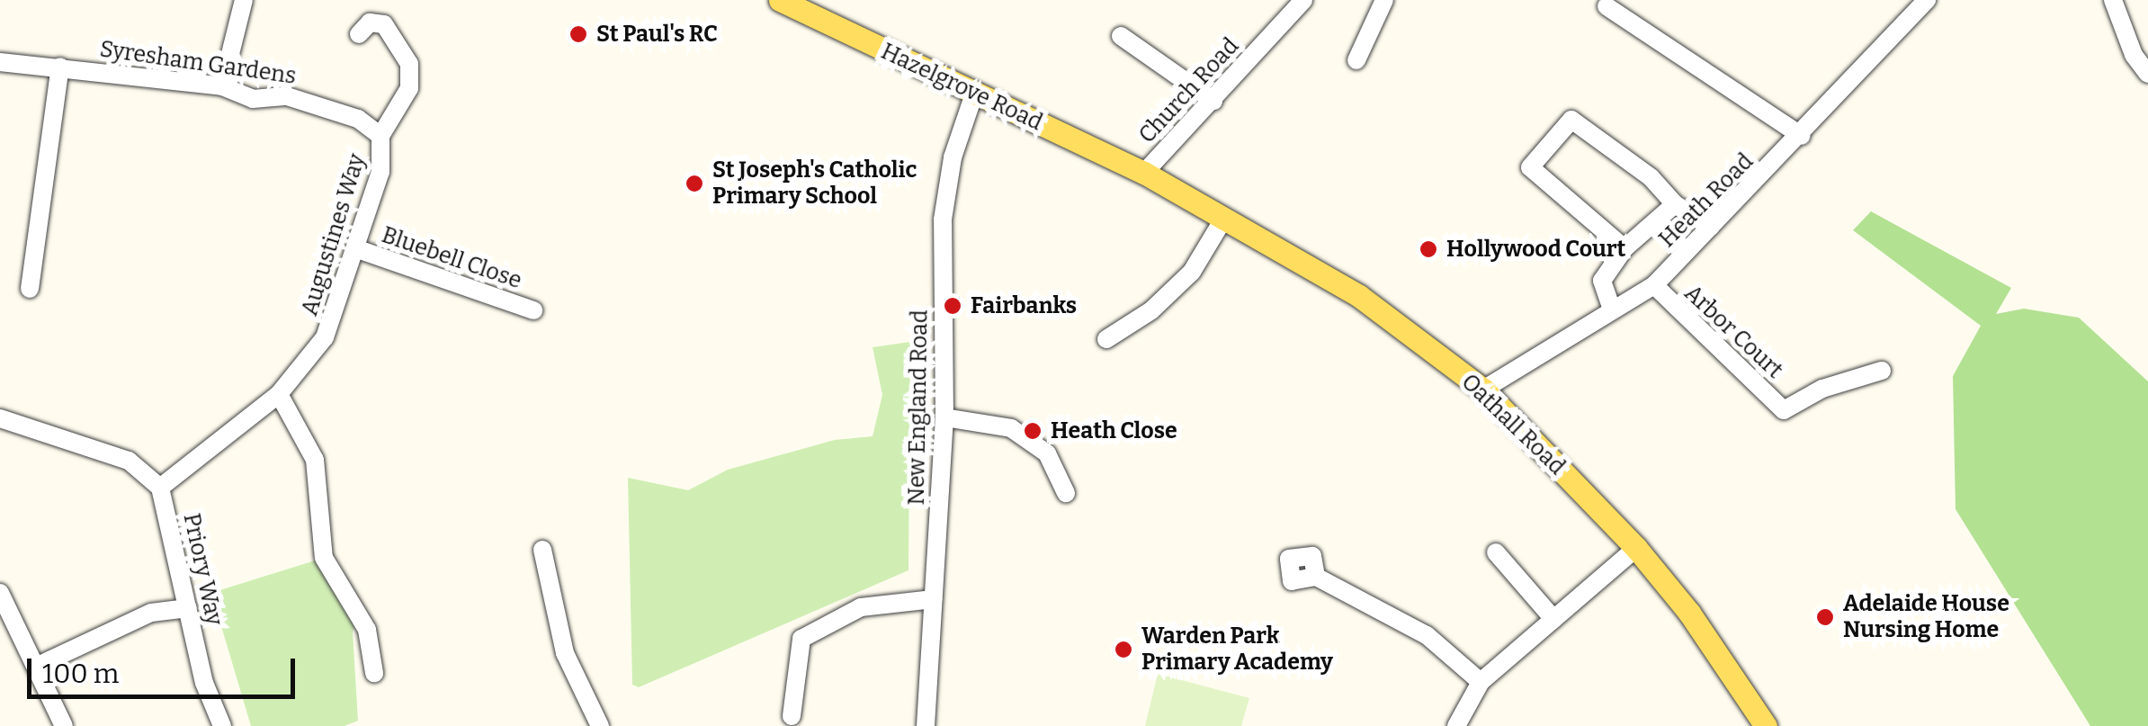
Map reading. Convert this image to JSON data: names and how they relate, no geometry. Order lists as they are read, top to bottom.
{
  "streets": {
    "main road": ["Hazelgrove Road", "Oathall Road"],
    "street": [
      "Syresham Gardens",
      "Church Road",
      "Heath Road",
      "Augustines Way",
      "Bluebell Close",
      "Arbor Court",
      "New England Road",
      "Priory Way"
    ]
  },
  "crossings": [
    ["Syresham Gardens", "Augustines Way"],
    ["Hazelgrove Road", "Church Road"],
    ["Hazelgrove Road", "New England Road"],
    ["Hazelgrove Road", "Oathall Road"],
    ["Church Road", "Oathall Road"],
    ["Heath Road", "Arbor Court"],
    ["Heath Road", "Oathall Road"],
    ["Augustines Way", "Bluebell Close"],
    ["Augustines Way", "Priory Way"]
  ],
  "places": [
    "St Paul's RC",
    "St Joseph's Catholic Primary School",
    "Hollywood Court",
    "Fairbanks",
    "Heath Close",
    "Adelaide House Nursing Home",
    "Warden Park Primary Academy"
  ],
  "scale_bar": "100 m"
}
